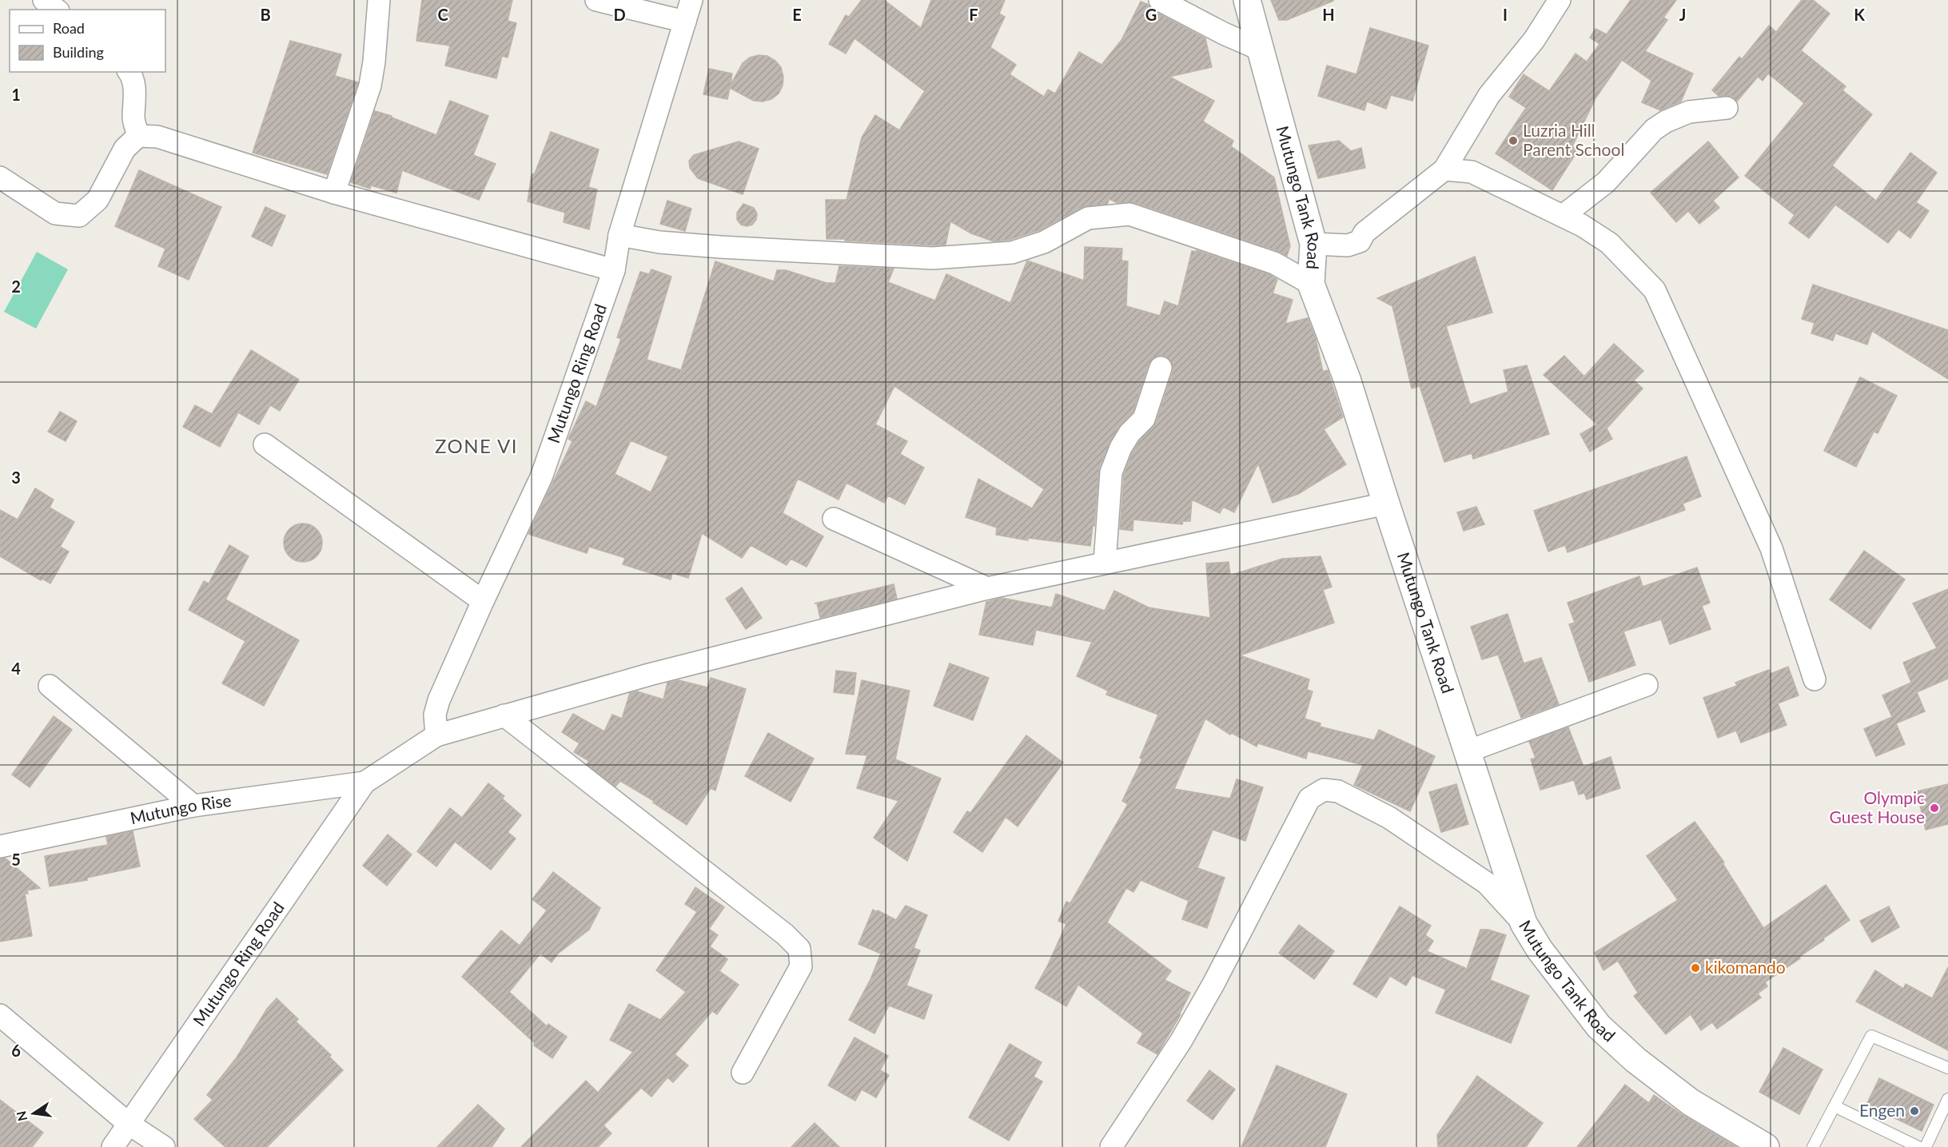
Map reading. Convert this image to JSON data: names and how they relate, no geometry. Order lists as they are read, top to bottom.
{
  "streets": {
    "street": ["Mutungo Tank Road", "Mutungo Ring Road", "Mutungo Rise"]
  },
  "crossings": [
    ["Mutungo Ring Road", "Mutungo Rise"]
  ],
  "districts": ["ZONE VI"],
  "places": [
    "Luzria Hill Parent School",
    "Olympic Guest House",
    "kikomando",
    "Engen"
  ],
  "legend": ["Road", "Building"],
  "north": "left",
  "grid": {
    "columns": [
      "B",
      "C",
      "D",
      "E",
      "F",
      "G",
      "H",
      "I",
      "J",
      "K"
    ],
    "rows": [
      "1",
      "2",
      "3",
      "4",
      "5",
      "6"
    ]
  }
}
